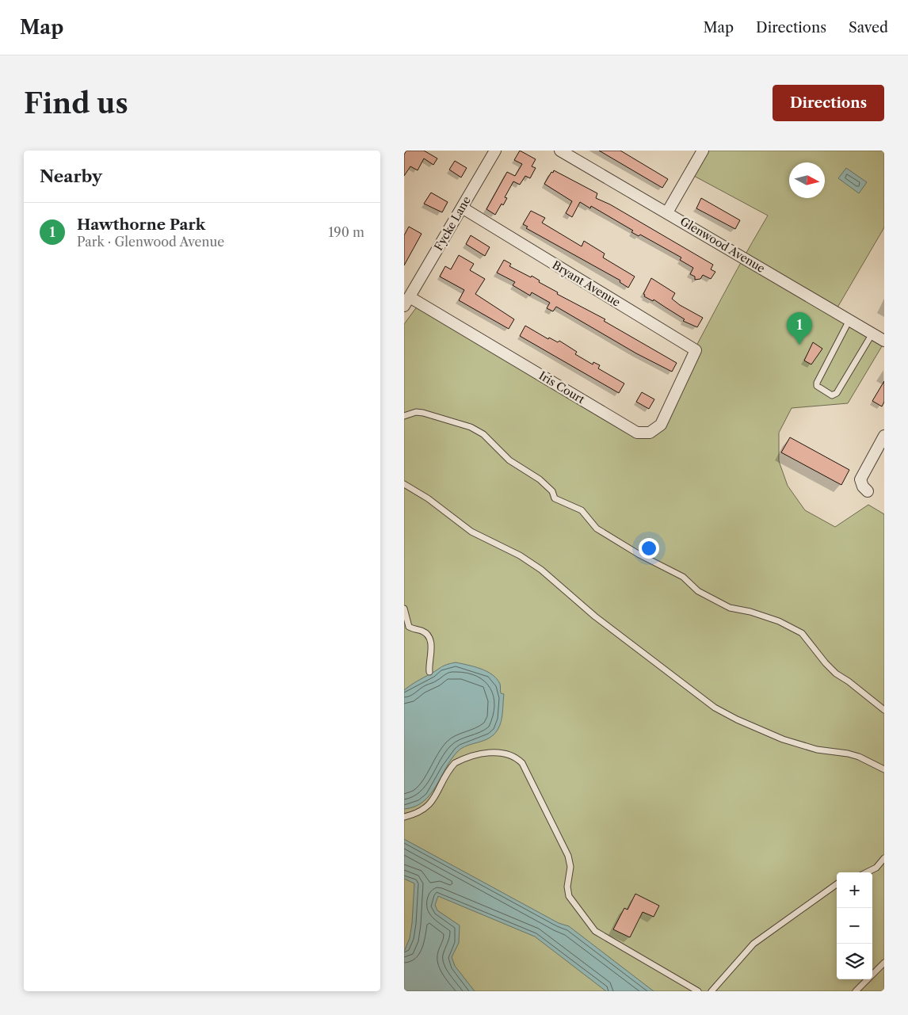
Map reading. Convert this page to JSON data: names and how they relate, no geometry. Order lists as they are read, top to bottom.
{
  "streets": {
    "street": [
      "Fycke Lane",
      "Glenwood Avenue",
      "Bryant Avenue",
      "Iris Court"
    ]
  },
  "crossings": [
    ["Fycke Lane", "Bryant Avenue"],
    ["Fycke Lane", "Iris Court"],
    ["Bryant Avenue", "Iris Court"]
  ],
  "north": "right",
  "page": {
    "header": "Map",
    "nav": ["Map", "Directions", "Saved"],
    "buttons": "Directions",
    "title": "Find us",
    "heading": "Nearby",
    "list": [
      {
        "mark": "1",
        "name": "Hawthorne Park",
        "note": "Park · Glenwood Avenue",
        "value": "190 m"
      }
    ],
    "pins": "1",
    "map_buttons": ["+", "−"]
  }
}
